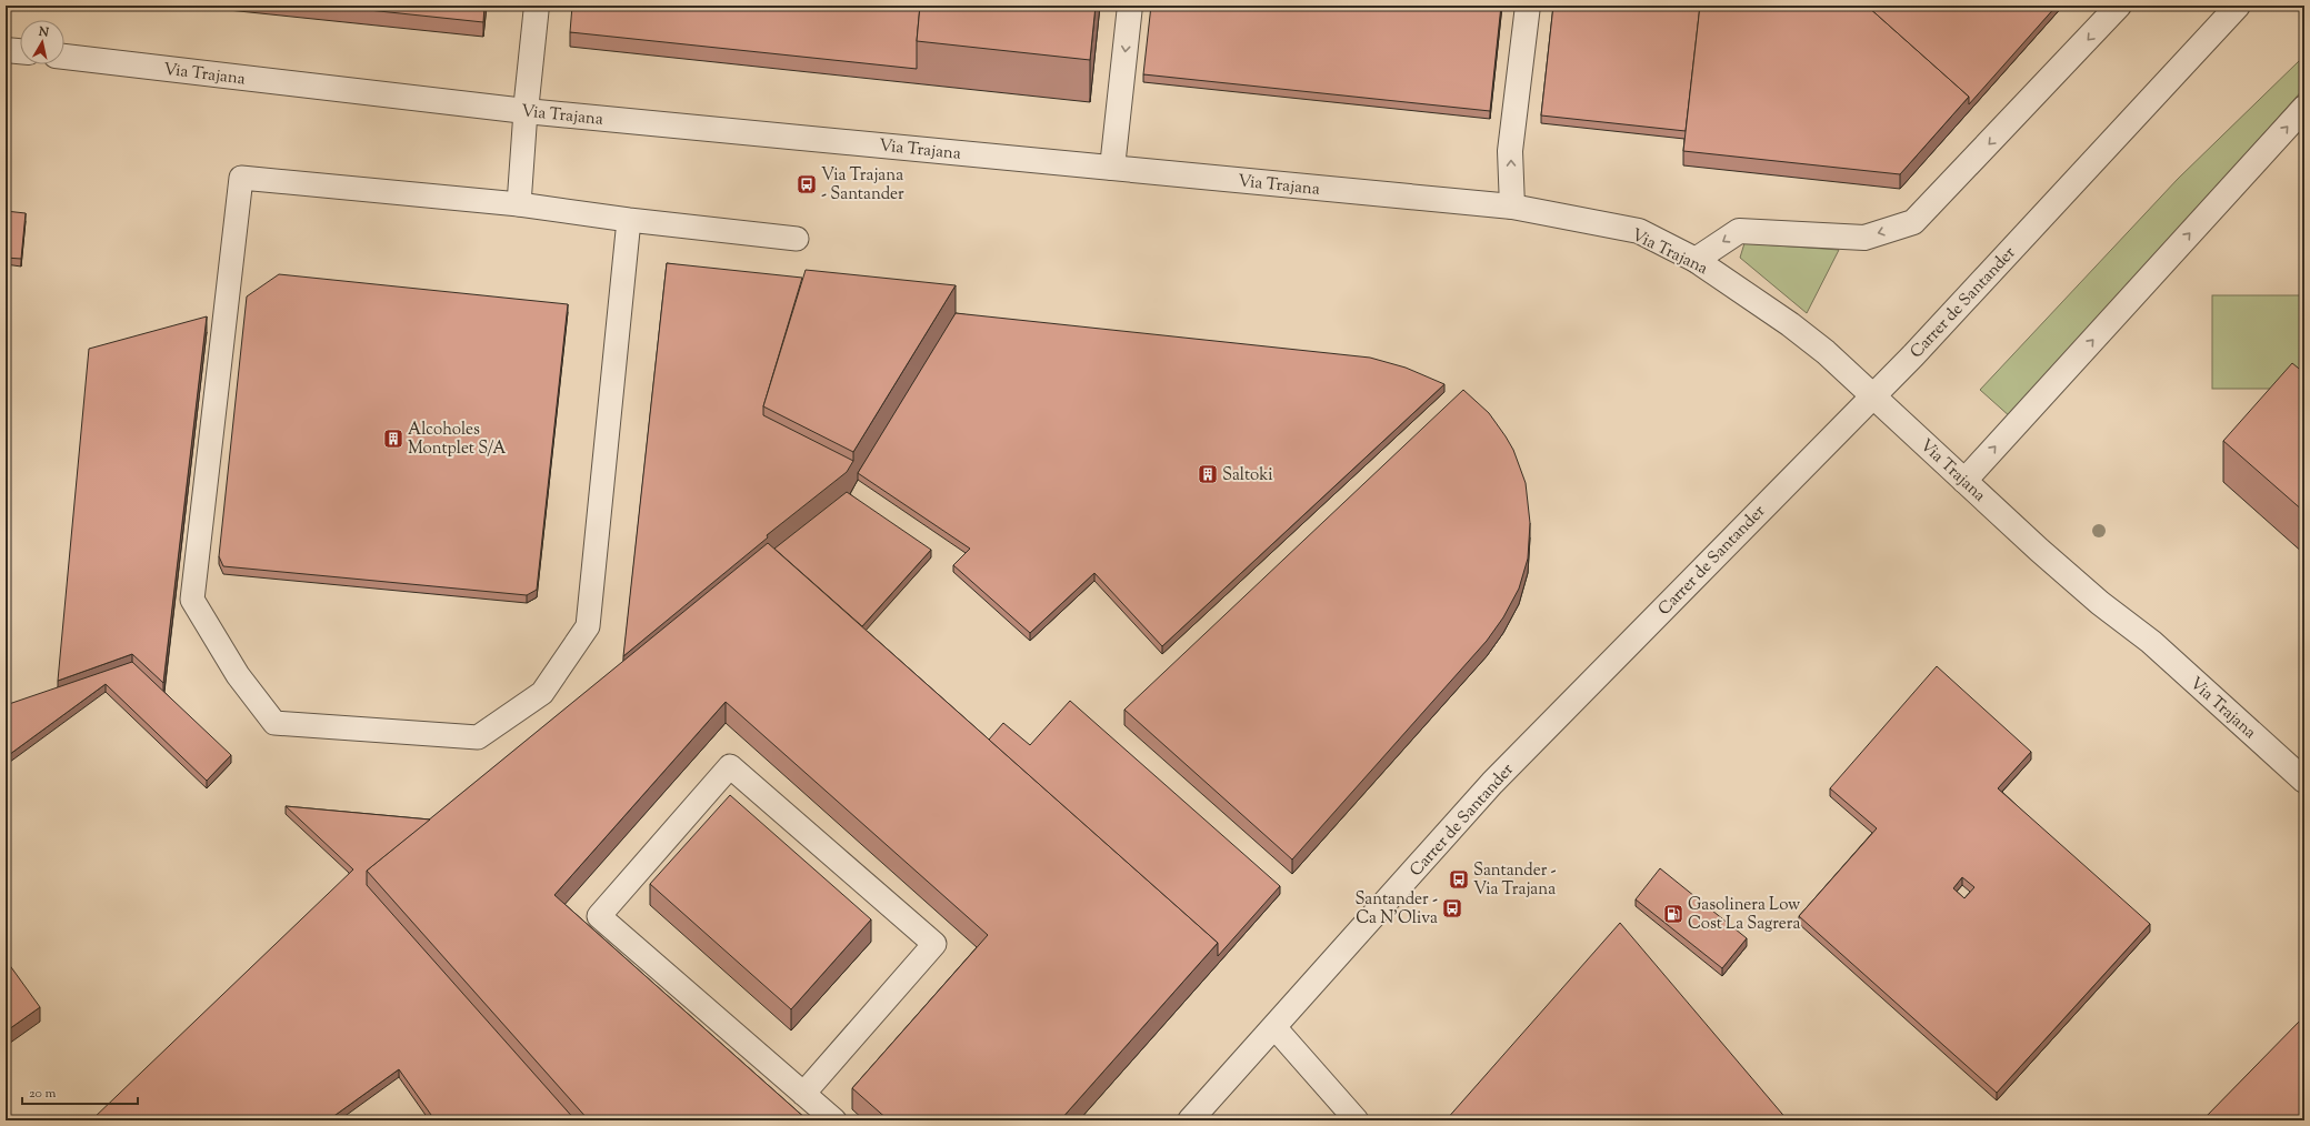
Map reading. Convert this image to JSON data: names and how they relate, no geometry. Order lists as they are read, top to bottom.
{
  "streets": {
    "street": ["Via Trajana", "Carrer de Santander"]
  },
  "crossings": [
    ["Via Trajana", "Carrer de Santander"]
  ],
  "places": {
    "bus stop": ["Via Trajana - Santander", "Santander - Via Trajana", "Santander - Ca N'Oliva"],
    "building": ["Alcoholes Montplet S/A", "Saltoki"],
    "fuel station": ["Gasolinera Low Cost La Sagrera"]
  },
  "scale_bar": "20 m",
  "north": "top"
}
